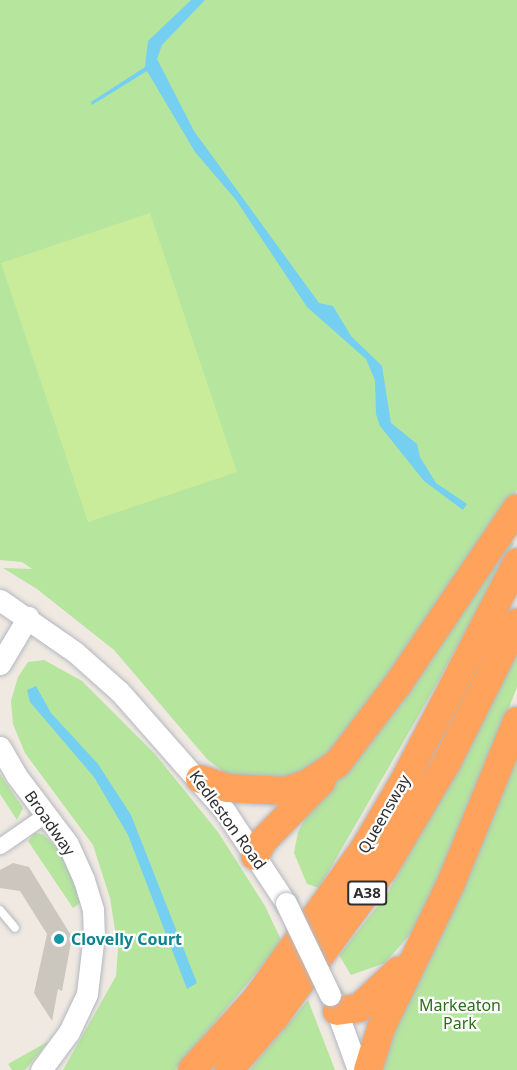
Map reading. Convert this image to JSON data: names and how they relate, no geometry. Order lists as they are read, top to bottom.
{
  "streets": {
    "highway": ["Queensway", "A38"],
    "street": ["Kedleston Road", "Broadway"]
  },
  "parks": ["Markeaton Park"],
  "places": ["Clovelly Court"]
}
